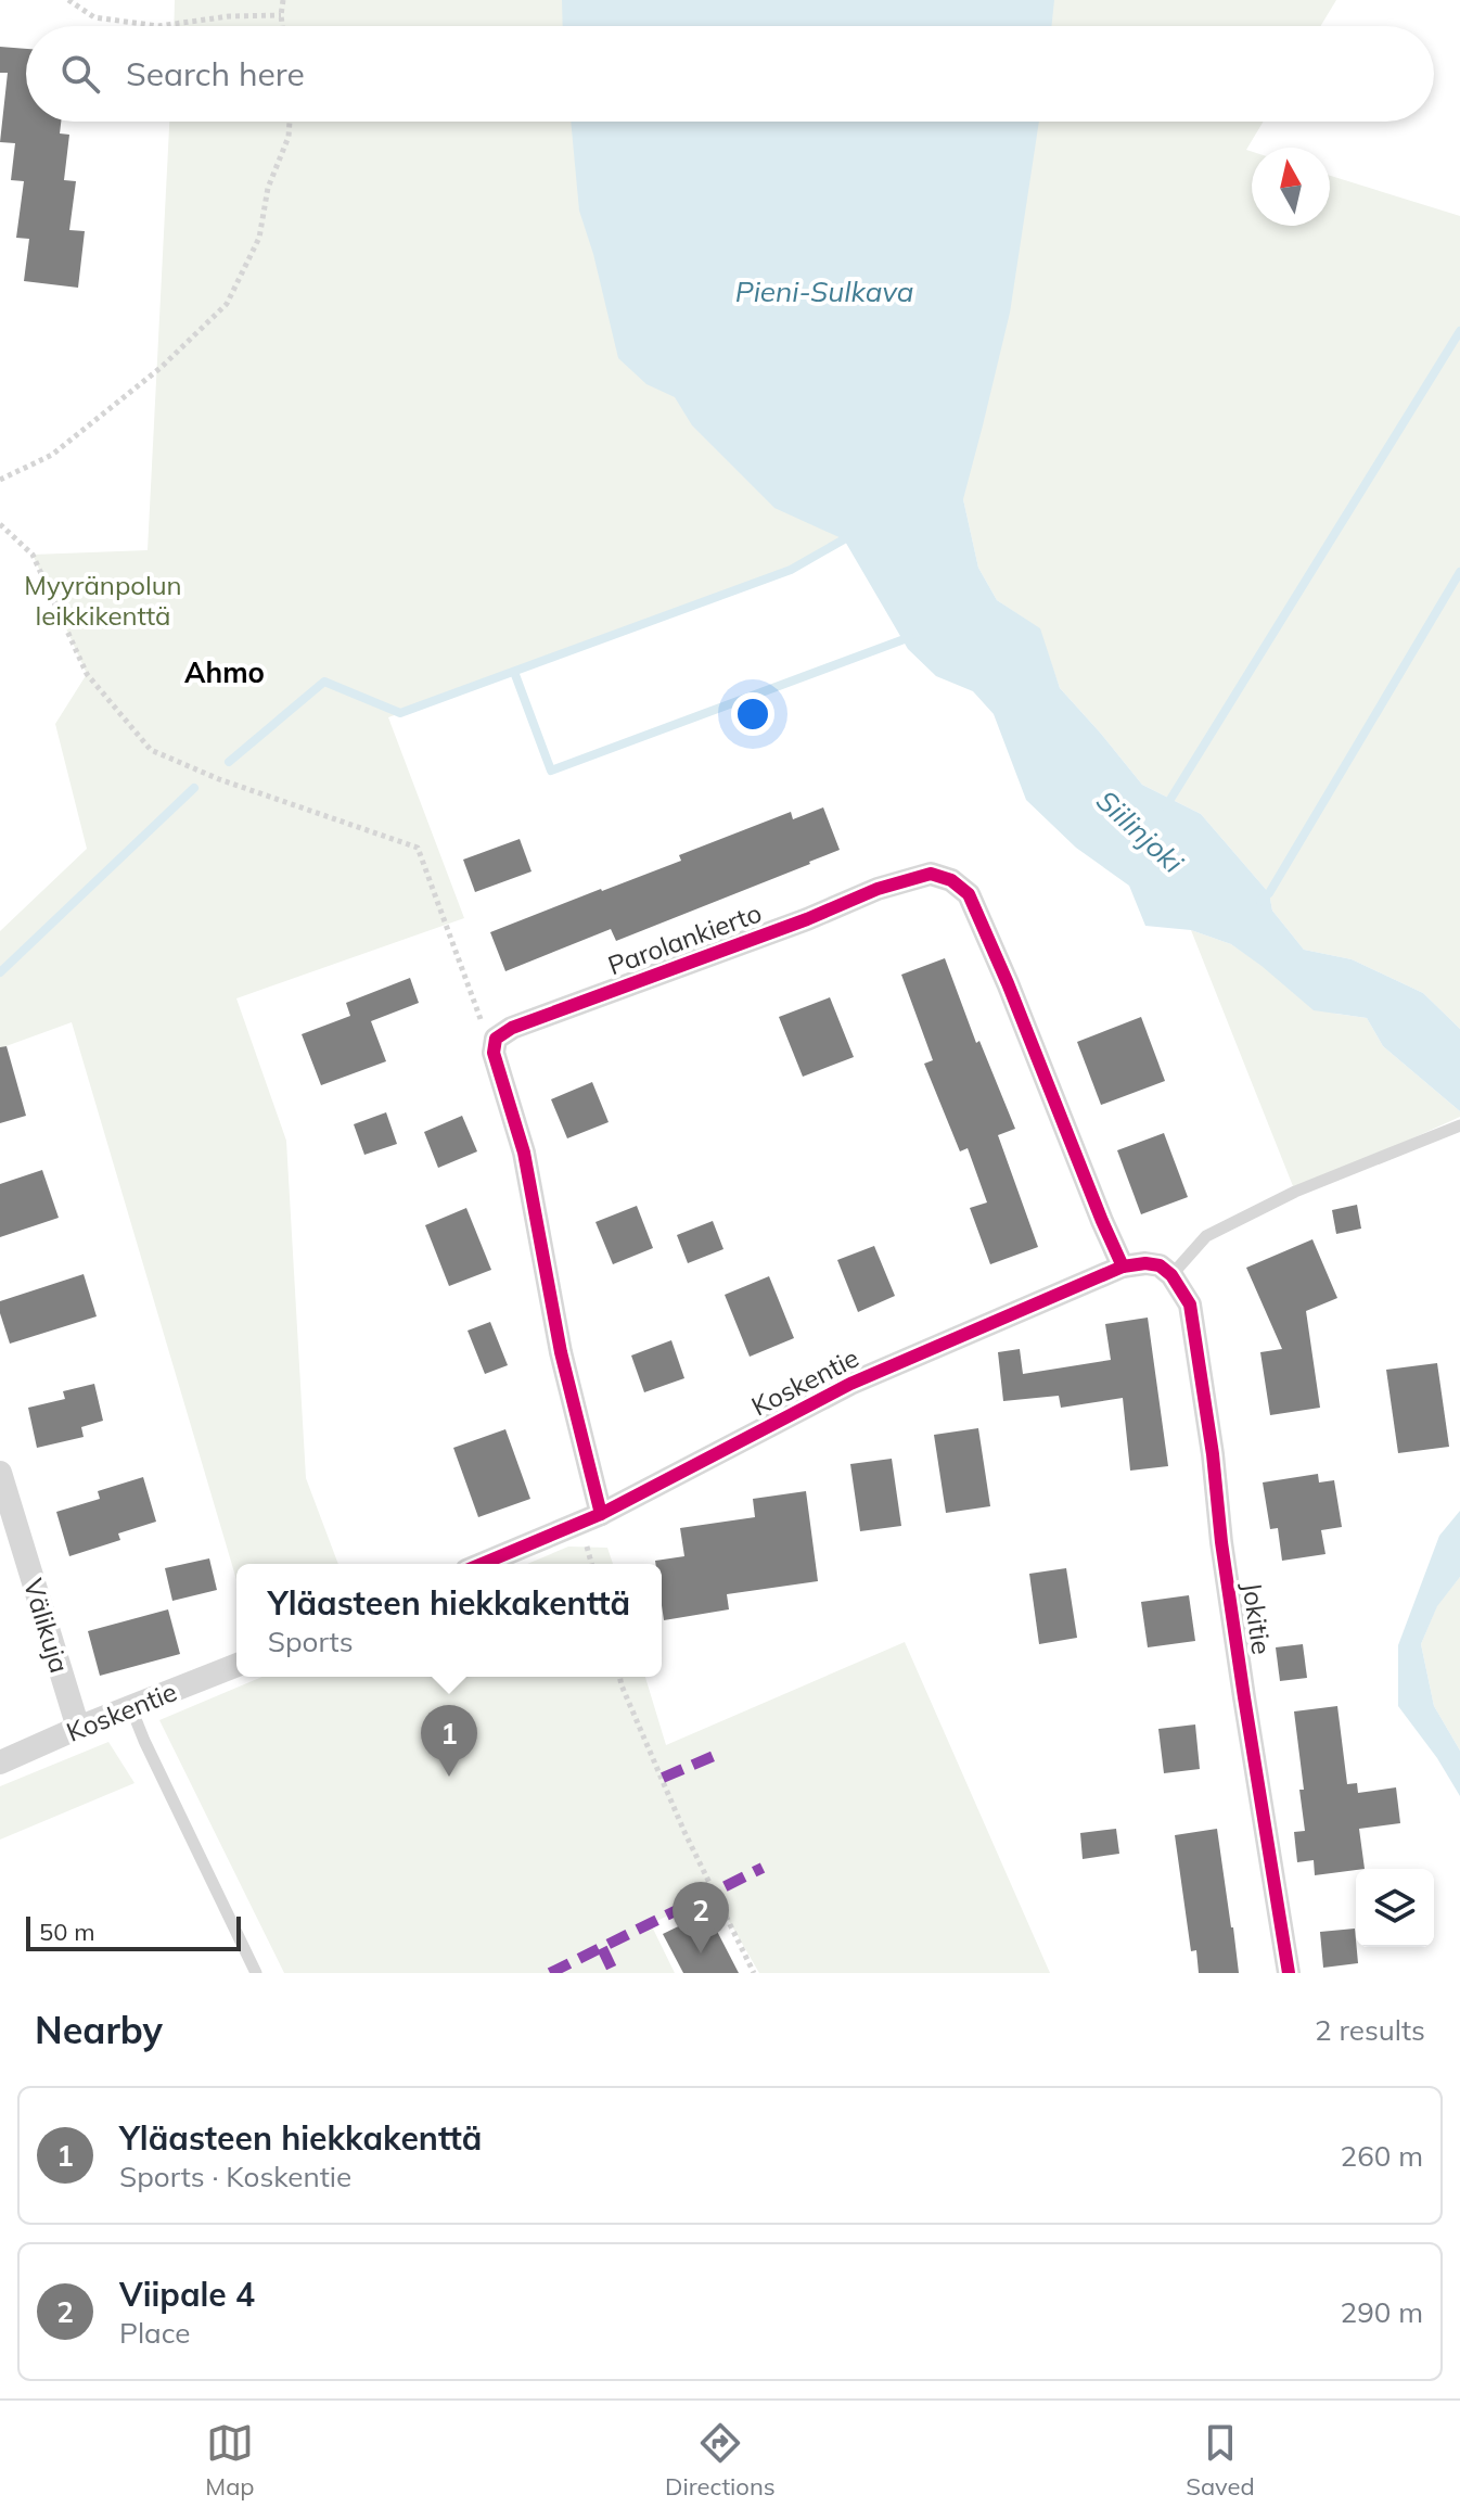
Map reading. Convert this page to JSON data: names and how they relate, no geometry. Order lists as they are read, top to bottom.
{
  "streets": {
    "street": [
      "Parolankierto",
      "Koskentie",
      "Jokitie",
      "Välikuja"
    ]
  },
  "crossings": [
    ["Parolankierto", "Koskentie"],
    ["Koskentie", "Jokitie"],
    ["Koskentie", "Välikuja"]
  ],
  "districts": ["Ahmo"],
  "water": ["Pieni-Sulkava", "Siilinjoki"],
  "parks": ["Myyränpolun leikkikenttä"],
  "scale_bar": "50 m",
  "north": "top",
  "page": {
    "search": "Search here",
    "popup": ["Yläasteen hiekkakenttä", "Sports"],
    "pins": ["1", "2"],
    "scale": "50 m",
    "heading": ["Nearby", "2 results"],
    "list": [
      {
        "mark": "1",
        "name": "Yläasteen hiekkakenttä",
        "note": "Sports · Koskentie",
        "value": "260 m"
      },
      {
        "mark": "2",
        "name": "Viipale 4",
        "note": "Place",
        "value": "290 m"
      }
    ],
    "nav": ["Map", "Directions", "Saved"]
  }
}
